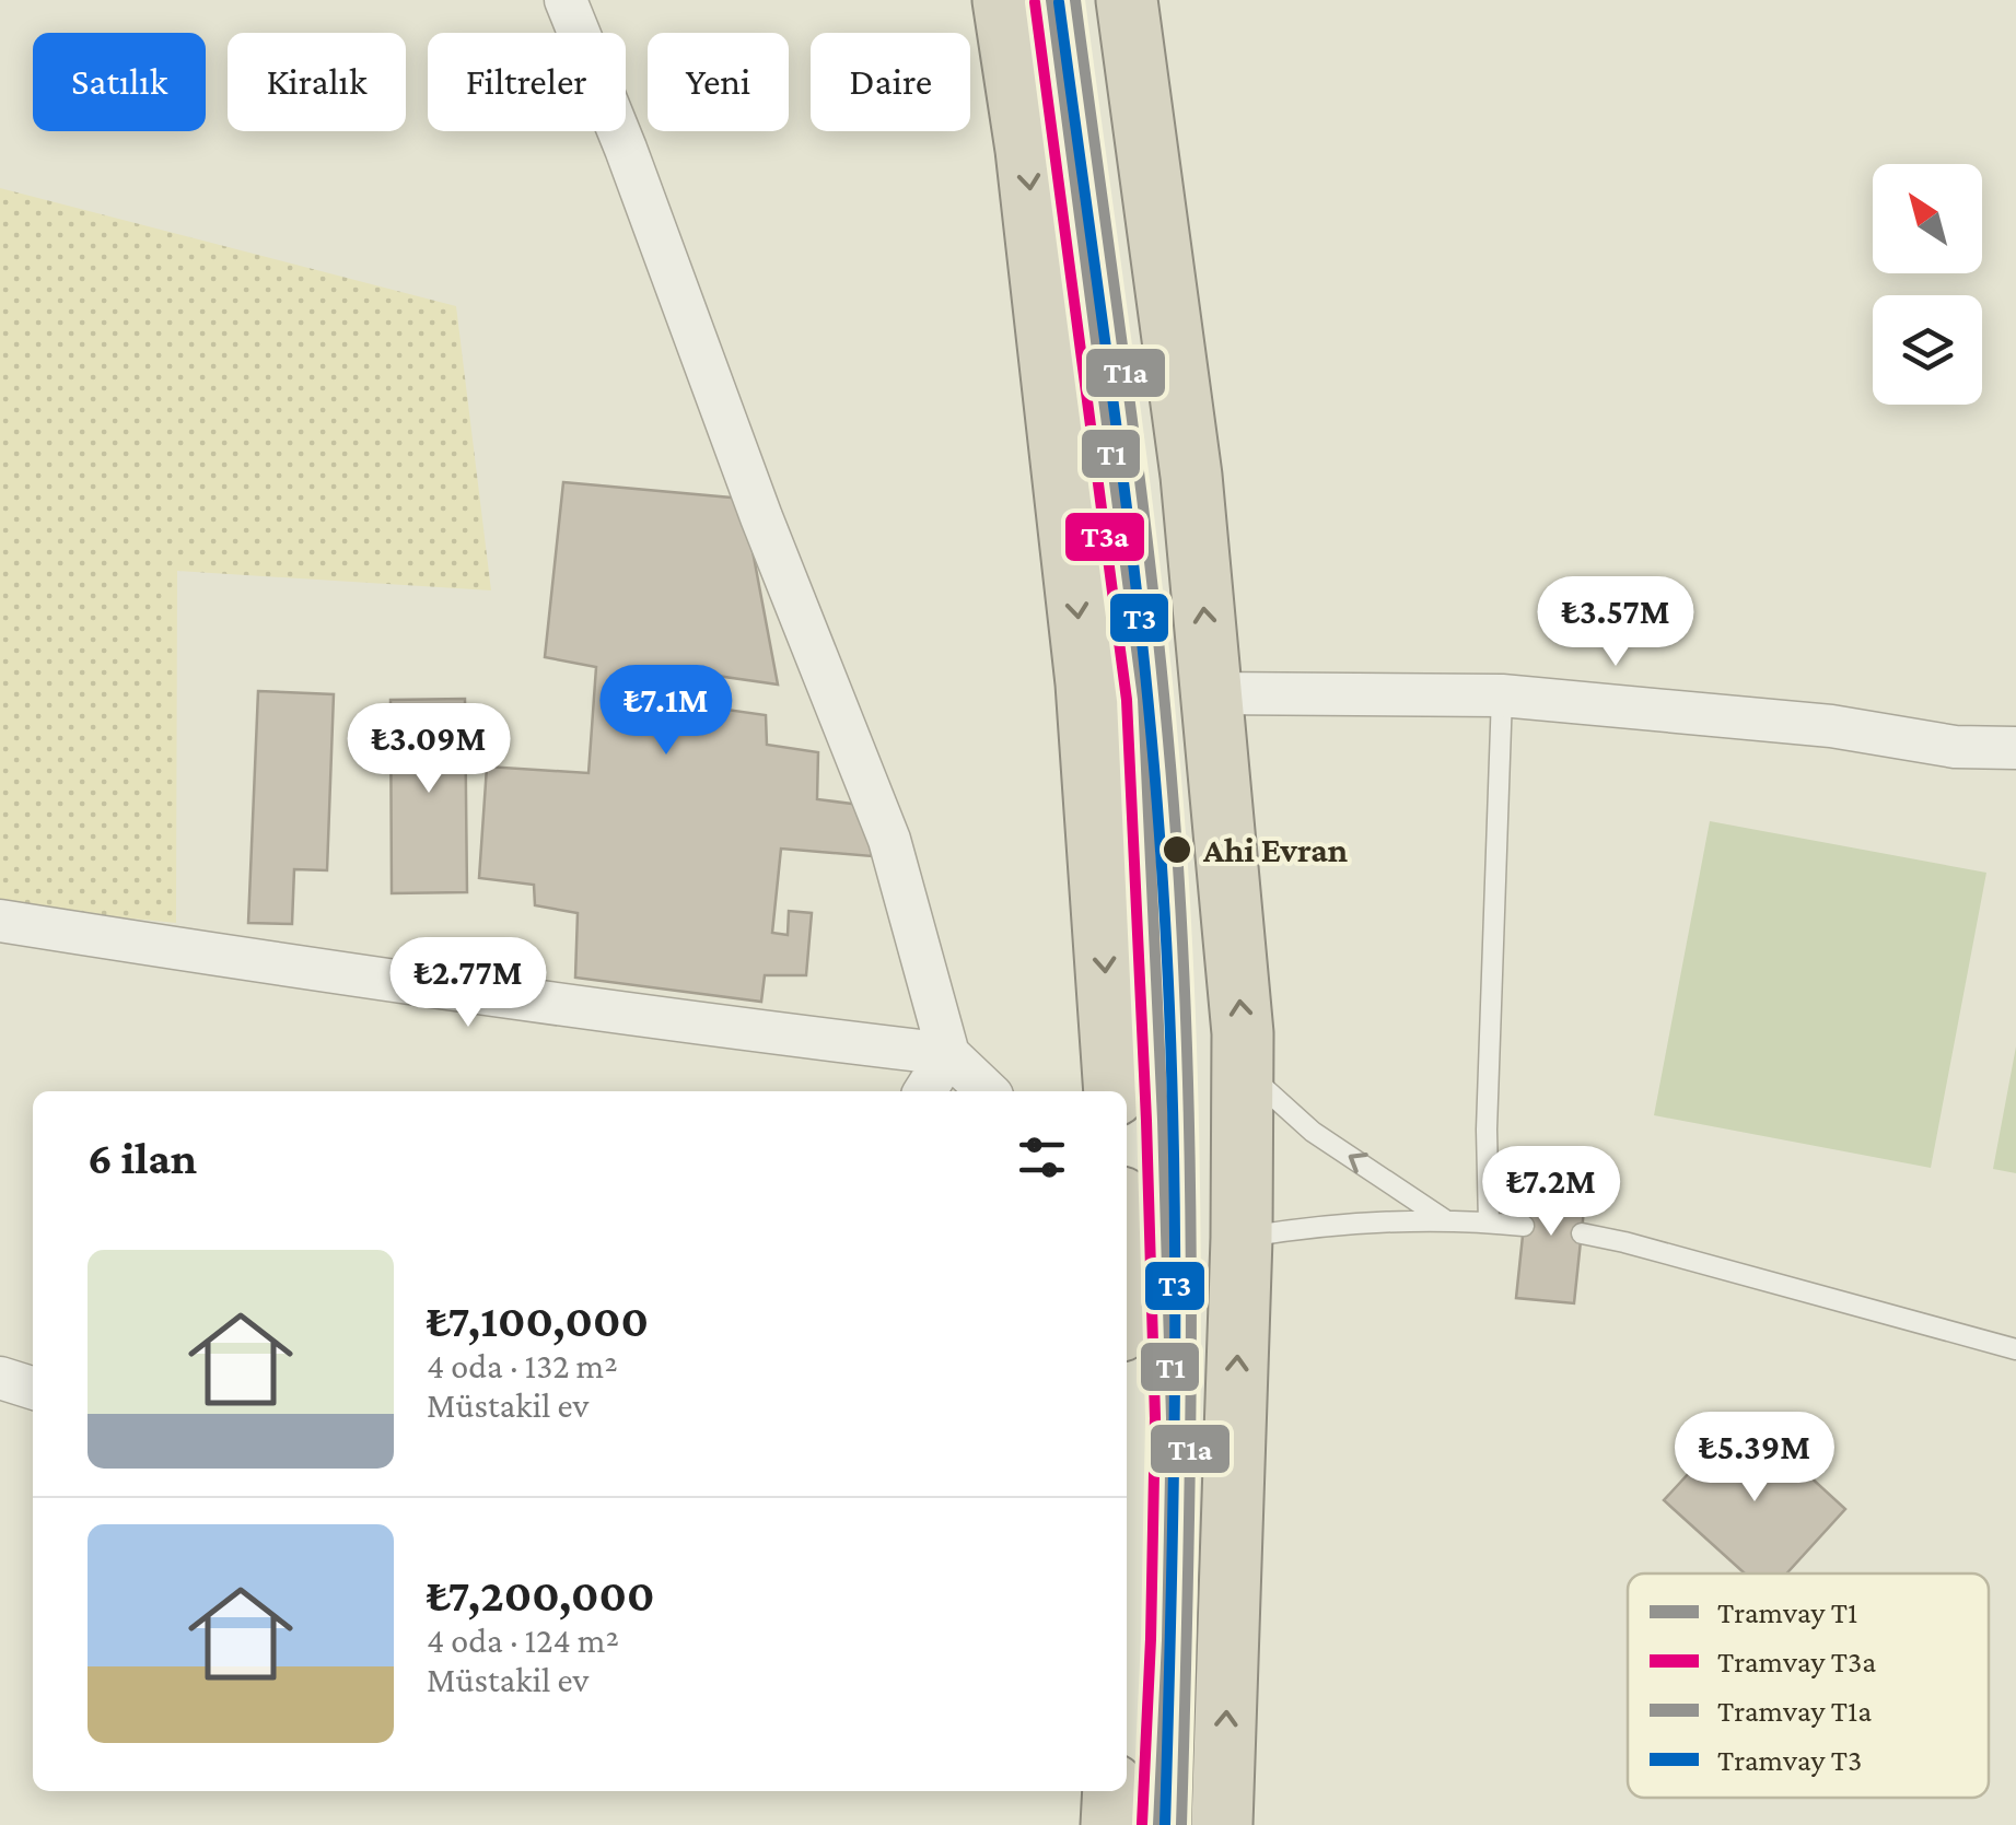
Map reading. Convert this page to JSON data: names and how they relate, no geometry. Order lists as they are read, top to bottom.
{
  "places": ["Ahi Evran"],
  "lines": [
    "tram line T1",
    "tram line T1a",
    "tram line T3a",
    "tram line T3"
  ],
  "legend": [
    "Tramvay T1",
    "Tramvay T3a",
    "Tramvay T1a",
    "Tramvay T3"
  ],
  "north": "top left",
  "page": {
    "chip": [
      "Satılık",
      "Kiralık",
      "Filtreler",
      "Yeni",
      "Daire"
    ],
    "price": [
      "₺3.57M",
      "₺7.1M",
      "₺3.09M",
      "₺2.77M",
      "₺7.2M",
      "₺5.39M"
    ],
    "heading": "6 ilan",
    "list": [
      {
        "name": "₺7,100,000",
        "note": "4 oda · 132 m² · Müstakil ev"
      },
      {
        "name": "₺7,200,000",
        "note": "4 oda · 124 m² · Müstakil ev"
      }
    ]
  }
}
